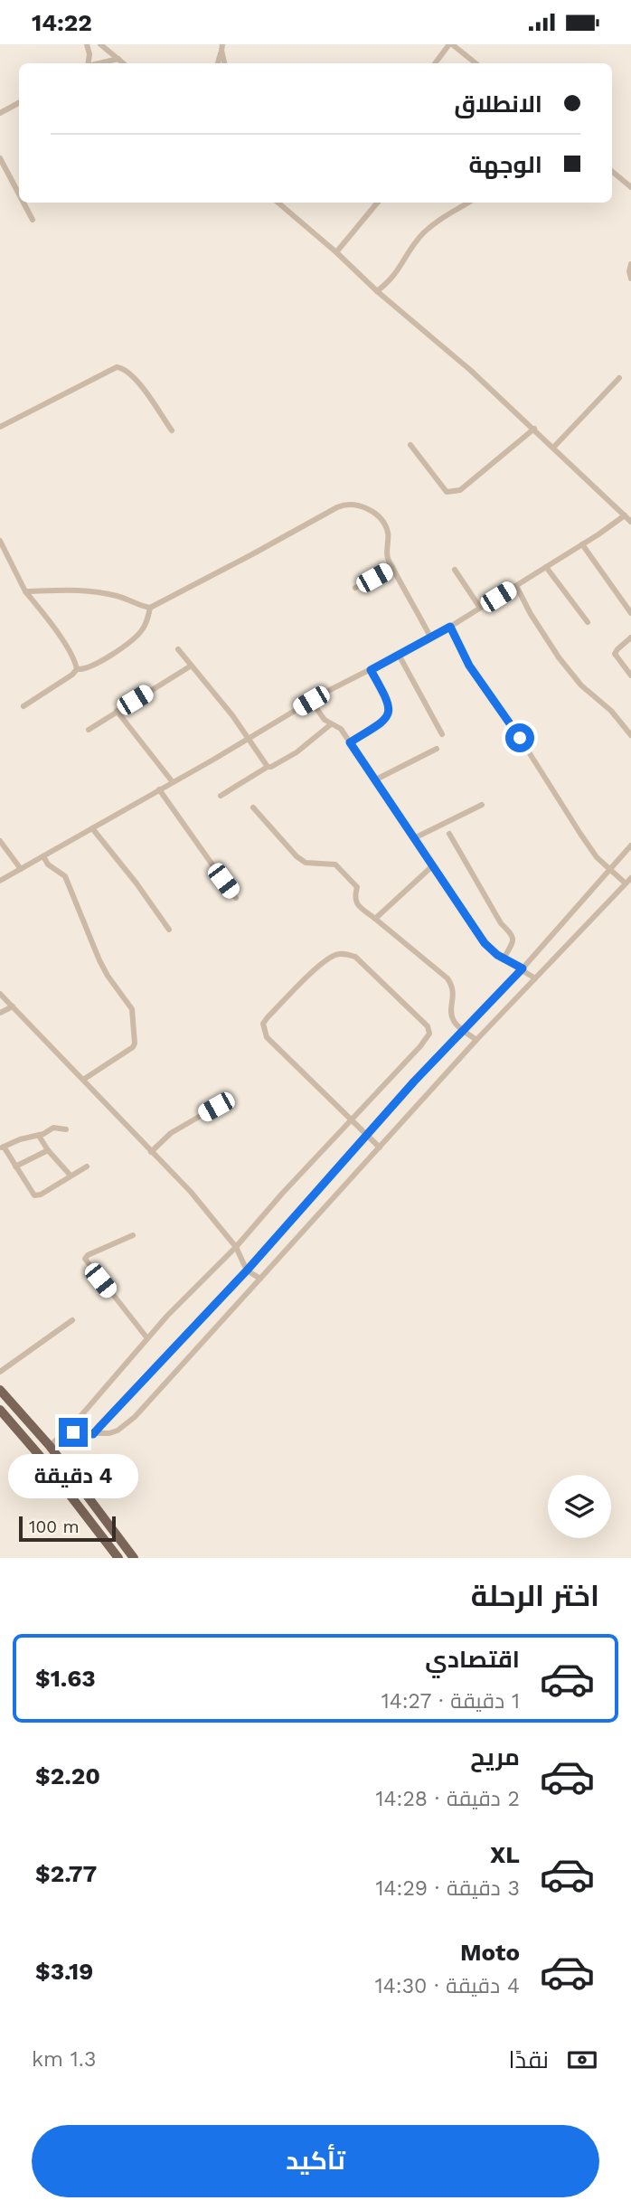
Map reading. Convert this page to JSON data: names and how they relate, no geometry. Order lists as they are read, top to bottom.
{
  "scale_bar": "100 m",
  "page": {
    "status": "14:22",
    "banner": ["الانطلاق", "الوجهة"],
    "bubble": "4 دقيقة",
    "scale": "100 m",
    "heading": "اختر الرحلة",
    "list": [
      {
        "name": "اقتصادي",
        "note": "1 دقيقة · 14:27",
        "value": "$1.63"
      },
      {
        "name": "مريح",
        "note": "2 دقيقة · 14:28",
        "value": "$2.20"
      },
      {
        "name": "XL",
        "note": "3 دقيقة · 14:29",
        "value": "$2.77"
      },
      {
        "name": "Moto",
        "note": "4 دقيقة · 14:30",
        "value": "$3.19"
      }
    ],
    "pay": ["نقدًا", "1.3 km"],
    "buttons": "تأكيد"
  }
}
